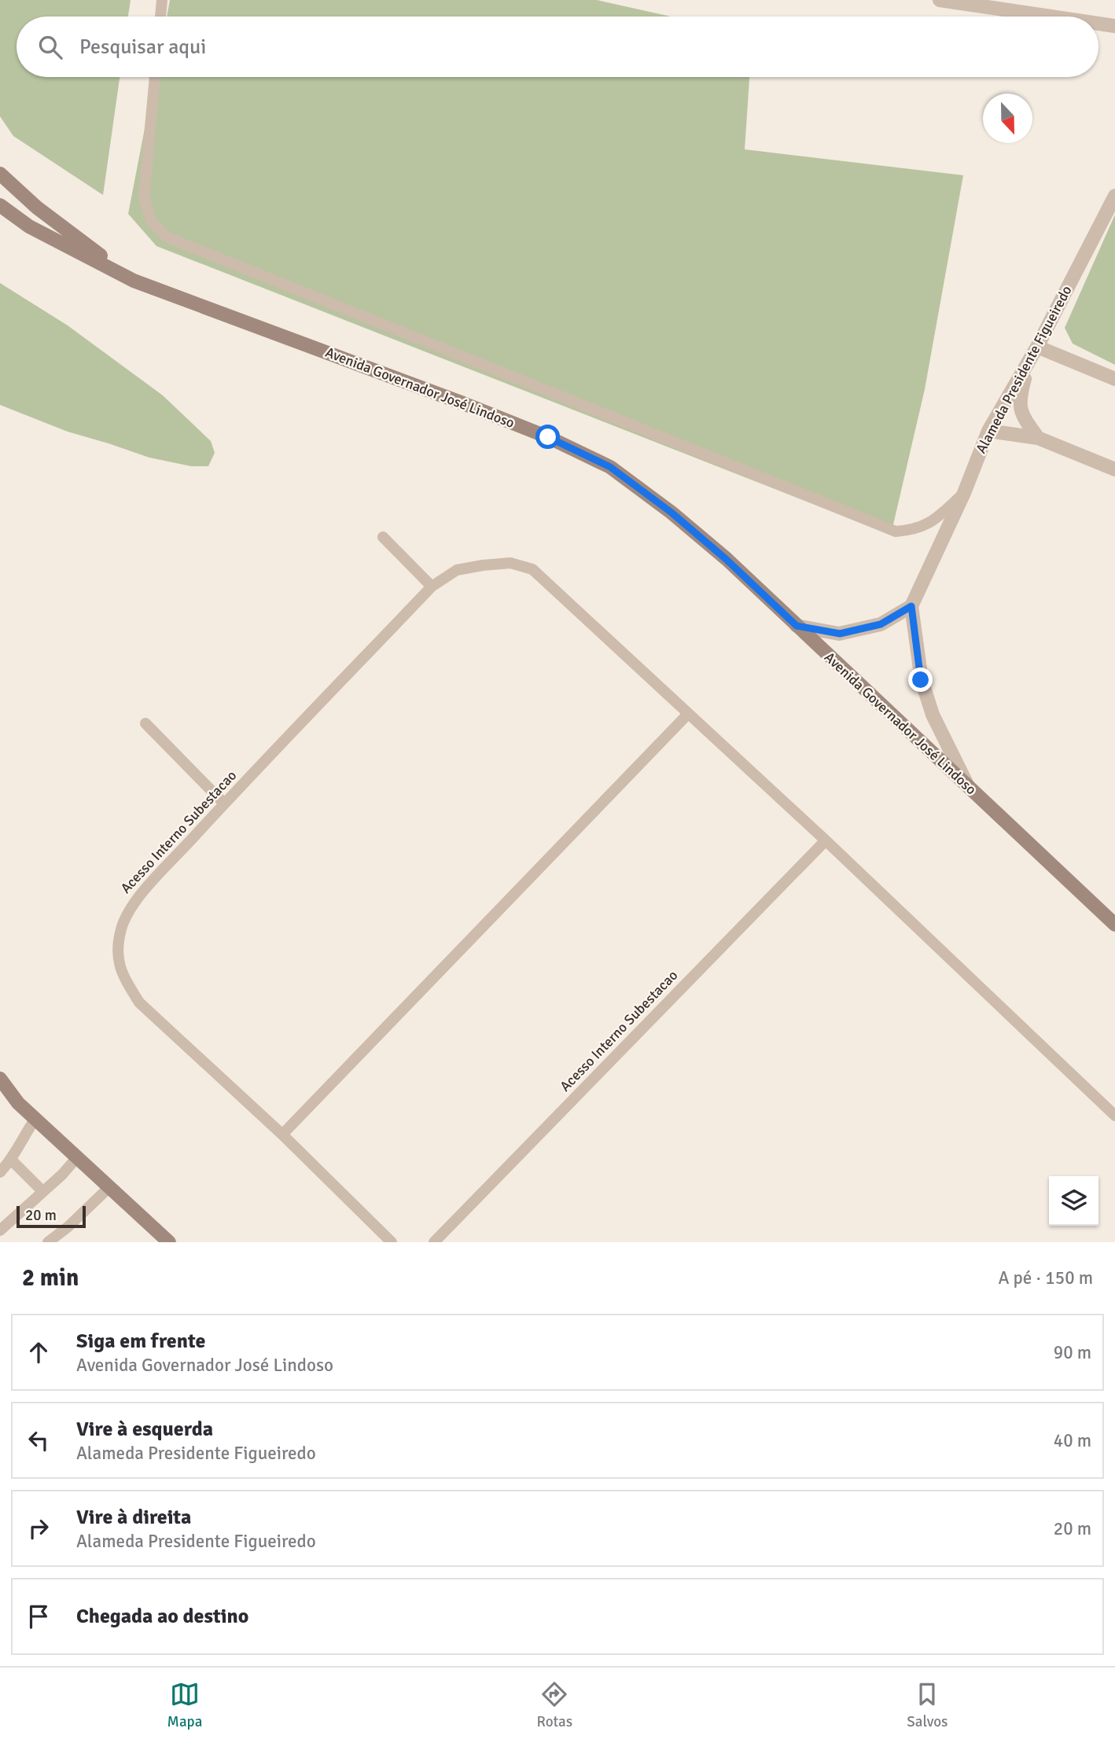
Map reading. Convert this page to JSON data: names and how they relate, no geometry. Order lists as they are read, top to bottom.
{
  "streets": {
    "main road": ["Avenida Governador José Lindoso"],
    "street": ["Alameda Presidente Figueiredo"],
    "lane": ["Acesso Interno Subestacao"]
  },
  "scale_bar": "20 m",
  "north": "bottom",
  "page": {
    "search": "Pesquisar aqui",
    "scale": "20 m",
    "heading": ["2 min", "A pé · 150 m"],
    "list": [
      ["Siga em frente", "Avenida Governador José Lindoso", "90 m"],
      ["Vire à esquerda", "Alameda Presidente Figueiredo", "40 m"],
      ["Vire à direita", "Alameda Presidente Figueiredo", "20 m"],
      "Chegada ao destino"
    ],
    "nav": ["Mapa", "Rotas", "Salvos"]
  }
}
